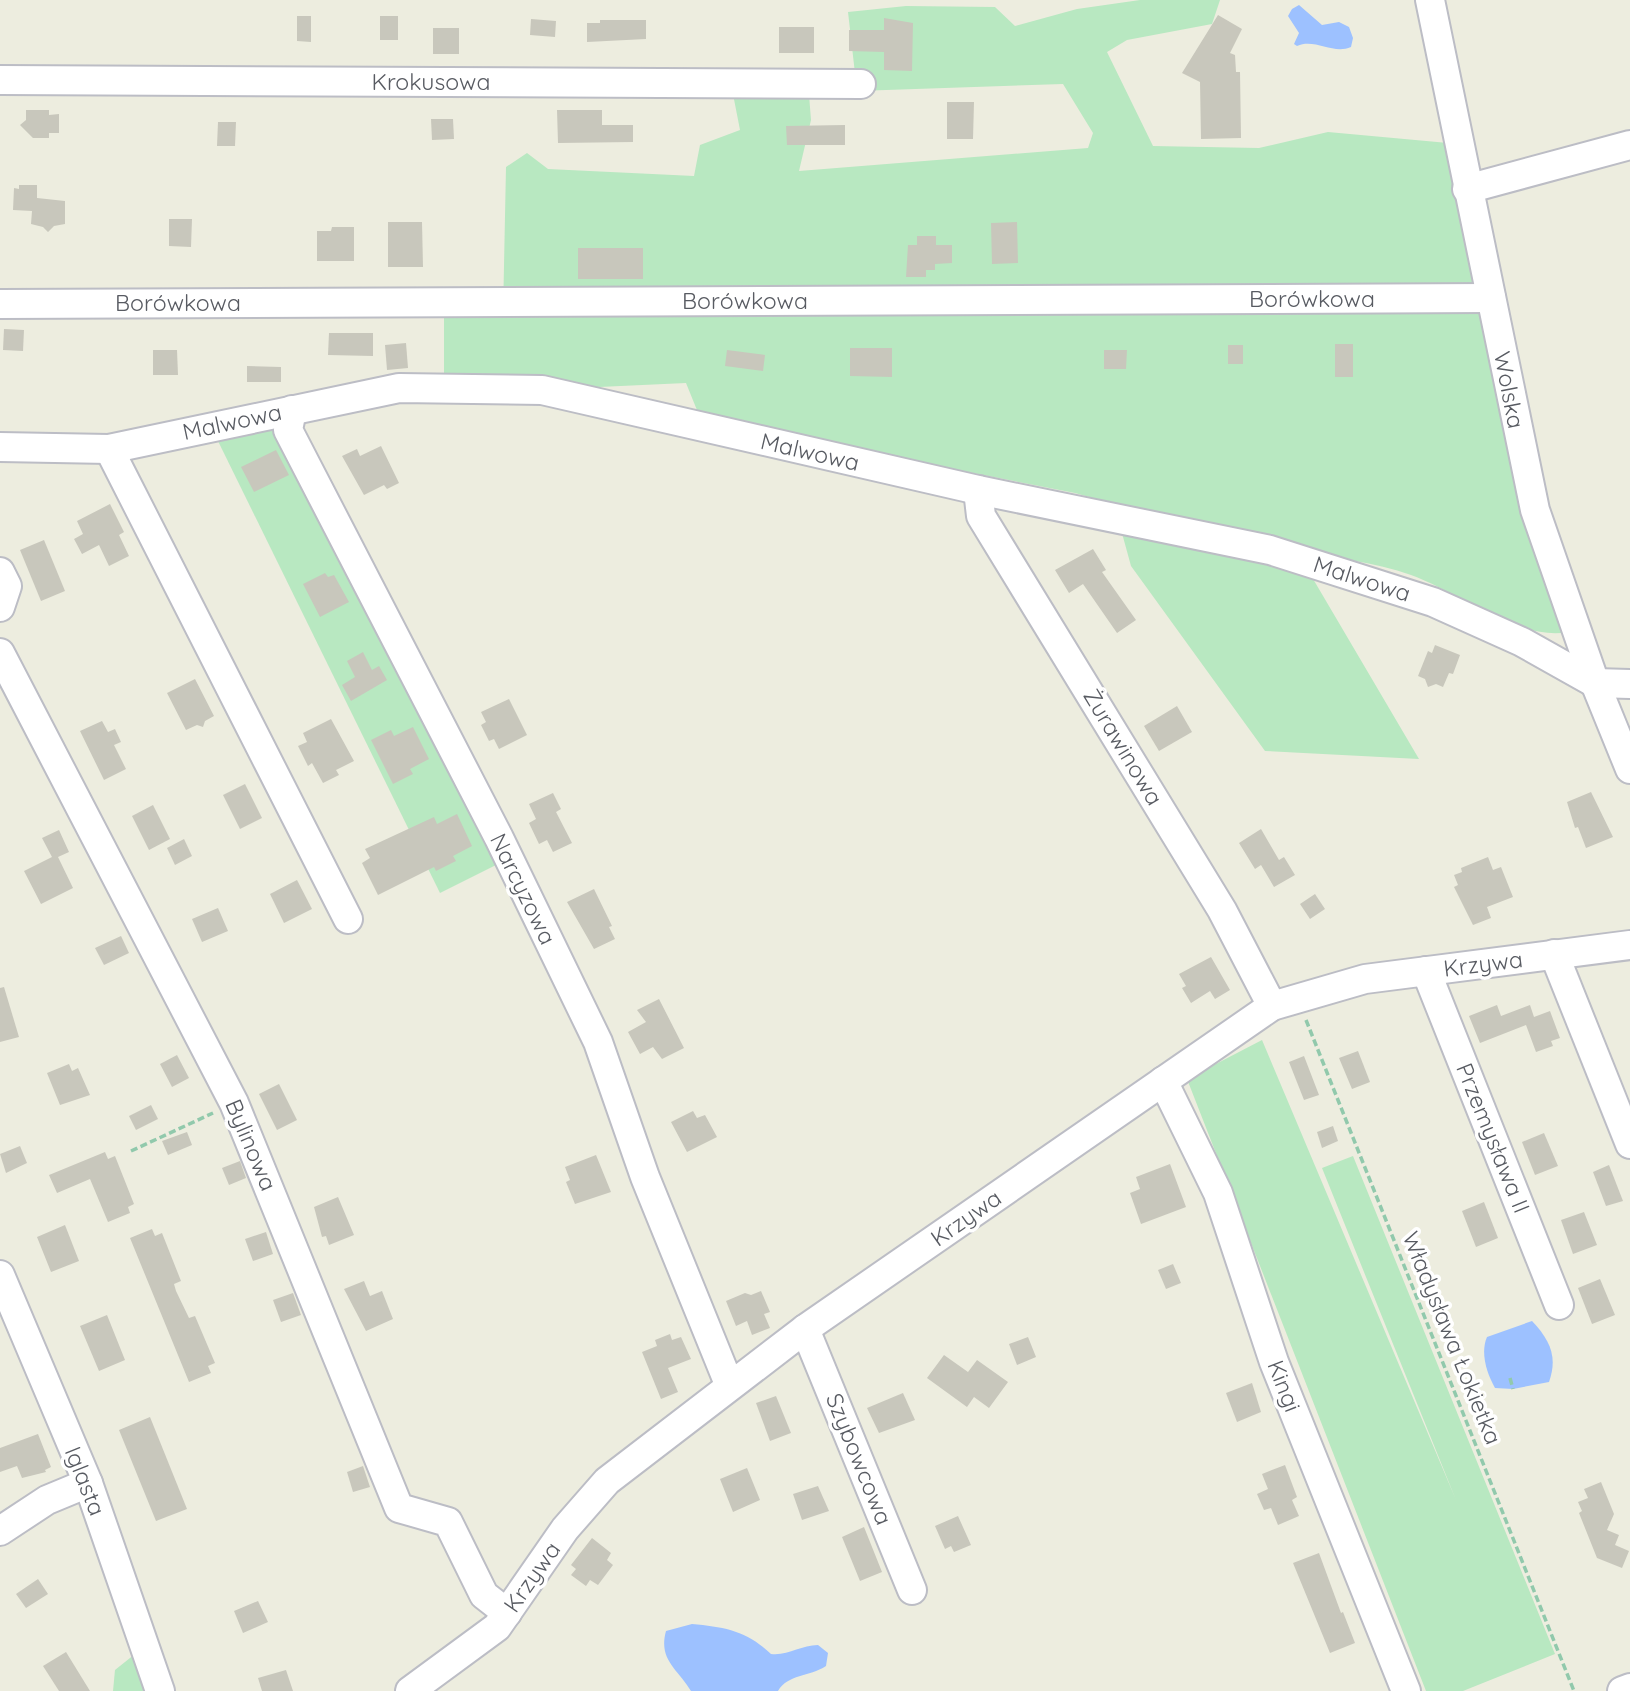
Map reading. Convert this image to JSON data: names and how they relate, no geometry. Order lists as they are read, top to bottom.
{
  "streets": {
    "street": [
      "Krokusowa",
      "Borówkowa",
      "Wolska",
      "Malwowa",
      "Żurawinowa",
      "Narcyzowa",
      "Krzywa",
      "Przemysława II",
      "Bylinowa",
      "Kingi",
      "Szybowcowa",
      "Iglasta"
    ],
    "path": ["Władysława Łokietka"]
  },
  "crossings": [
    ["Borówkowa", "Wolska"],
    ["Wolska", "Malwowa"],
    ["Malwowa", "Żurawinowa"],
    ["Malwowa", "Narcyzowa"],
    ["Żurawinowa", "Krzywa"],
    ["Żurawinowa", "Władysława Łokietka"],
    ["Narcyzowa", "Krzywa"],
    ["Krzywa", "Przemysława II"],
    ["Krzywa", "Bylinowa"],
    ["Krzywa", "Władysława Łokietka"],
    ["Krzywa", "Kingi"],
    ["Krzywa", "Szybowcowa"]
  ]
}
